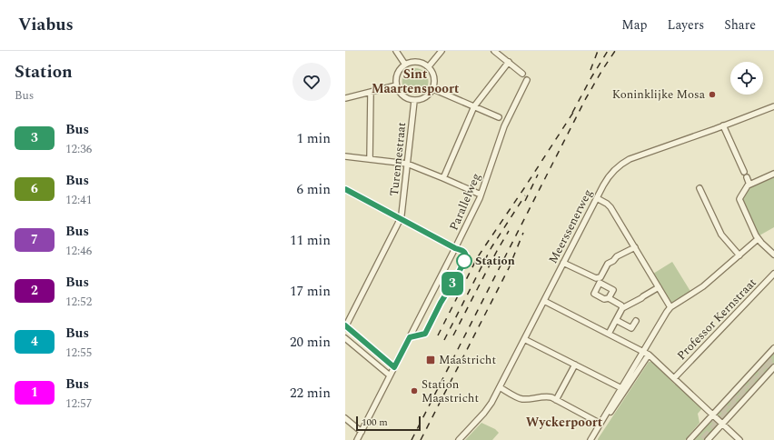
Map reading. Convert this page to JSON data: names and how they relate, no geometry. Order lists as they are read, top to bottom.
{
  "streets": {
    "street": [
      "Turennestraat",
      "Parallelweg",
      "Meerssenerweg",
      "Professor Kernstraat"
    ]
  },
  "districts": ["Sint Maartenspoort", "Wyckerpoort"],
  "places": {
    "other": ["Koninklijke Mosa", "Station", "Station Maastricht"],
    "transit": ["Maastricht"]
  },
  "lines": ["bus line 3"],
  "scale_bar": "100 m",
  "page": {
    "header": "Viabus",
    "nav": ["Map", "Layers", "Share"],
    "heading": ["Station", "Bus"],
    "on_map": "3",
    "list": [
      {
        "mark": "3",
        "name": "Bus",
        "note": "12:36",
        "value": "1 min"
      },
      {
        "mark": "6",
        "name": "Bus",
        "note": "12:41",
        "value": "6 min"
      },
      {
        "mark": "7",
        "name": "Bus",
        "note": "12:46",
        "value": "11 min"
      },
      {
        "mark": "2",
        "name": "Bus",
        "note": "12:52",
        "value": "17 min"
      },
      {
        "mark": "4",
        "name": "Bus",
        "note": "12:55",
        "value": "20 min"
      },
      {
        "mark": "1",
        "name": "Bus",
        "note": "12:57",
        "value": "22 min"
      }
    ],
    "scale": "100 m"
  }
}
